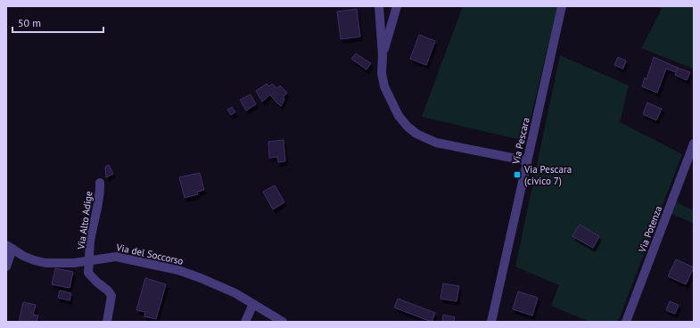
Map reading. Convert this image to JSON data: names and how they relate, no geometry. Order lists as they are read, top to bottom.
{
  "streets": {
    "street": [
      "Via Pescara",
      "Via Alto Adige",
      "Via Potenza",
      "Via del Soccorso"
    ]
  },
  "crossings": [
    ["Via Alto Adige", "Via del Soccorso"]
  ],
  "places": {
    "transit": ["Via Pescara (civico 7)"]
  },
  "scale_bar": "50 m"
}
